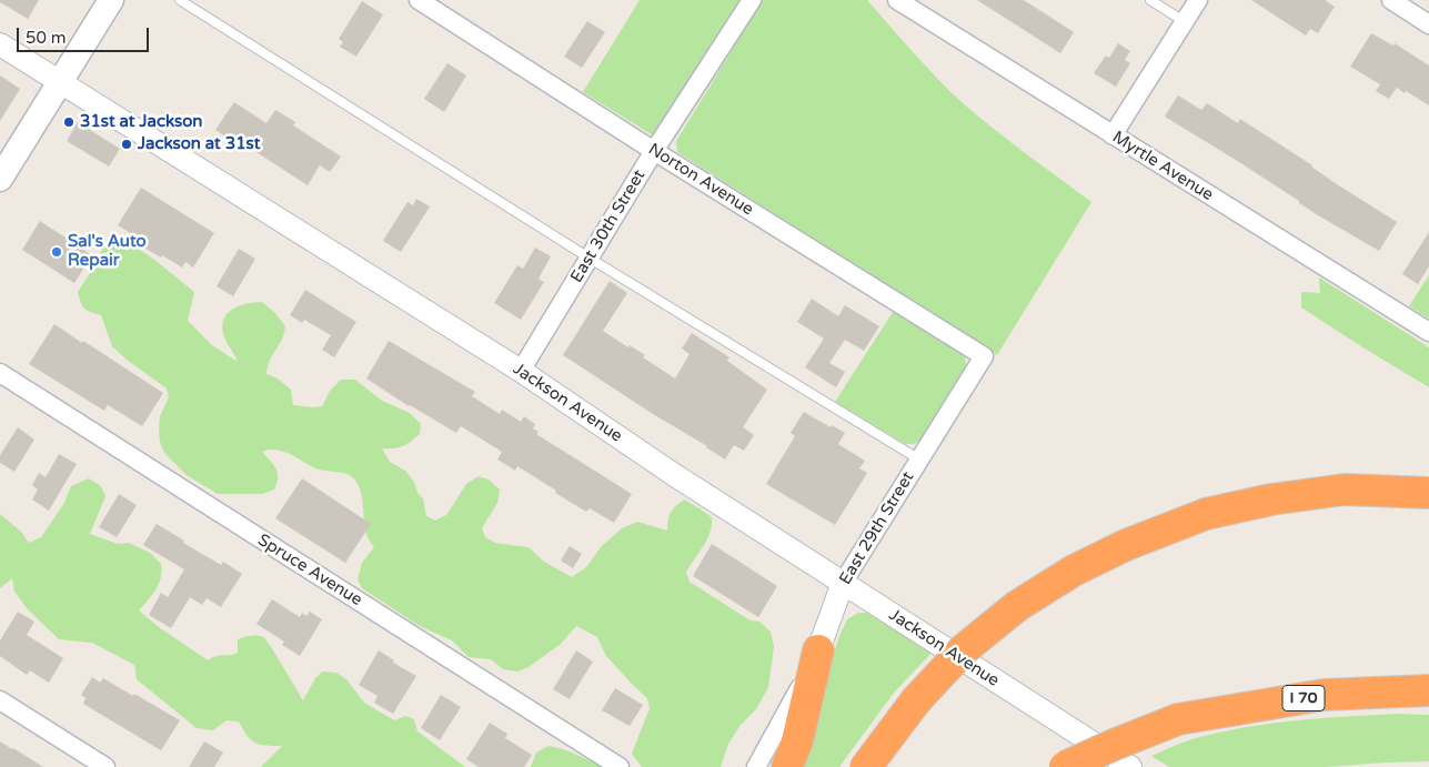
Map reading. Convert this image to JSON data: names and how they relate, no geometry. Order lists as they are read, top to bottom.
{
  "streets": {
    "highway": ["I 70"],
    "street": [
      "Myrtle Avenue",
      "Norton Avenue",
      "East 30th Street",
      "Jackson Avenue",
      "East 29th Street",
      "Spruce Avenue"
    ]
  },
  "crossings": [
    ["Norton Avenue", "East 30th Street"],
    ["Norton Avenue", "East 29th Street"],
    ["East 30th Street", "Jackson Avenue"],
    ["Jackson Avenue", "East 29th Street"]
  ],
  "places": ["31st at Jackson", "Jackson at 31st", "Sal's Auto Repair"],
  "scale_bar": "50 m"
}
